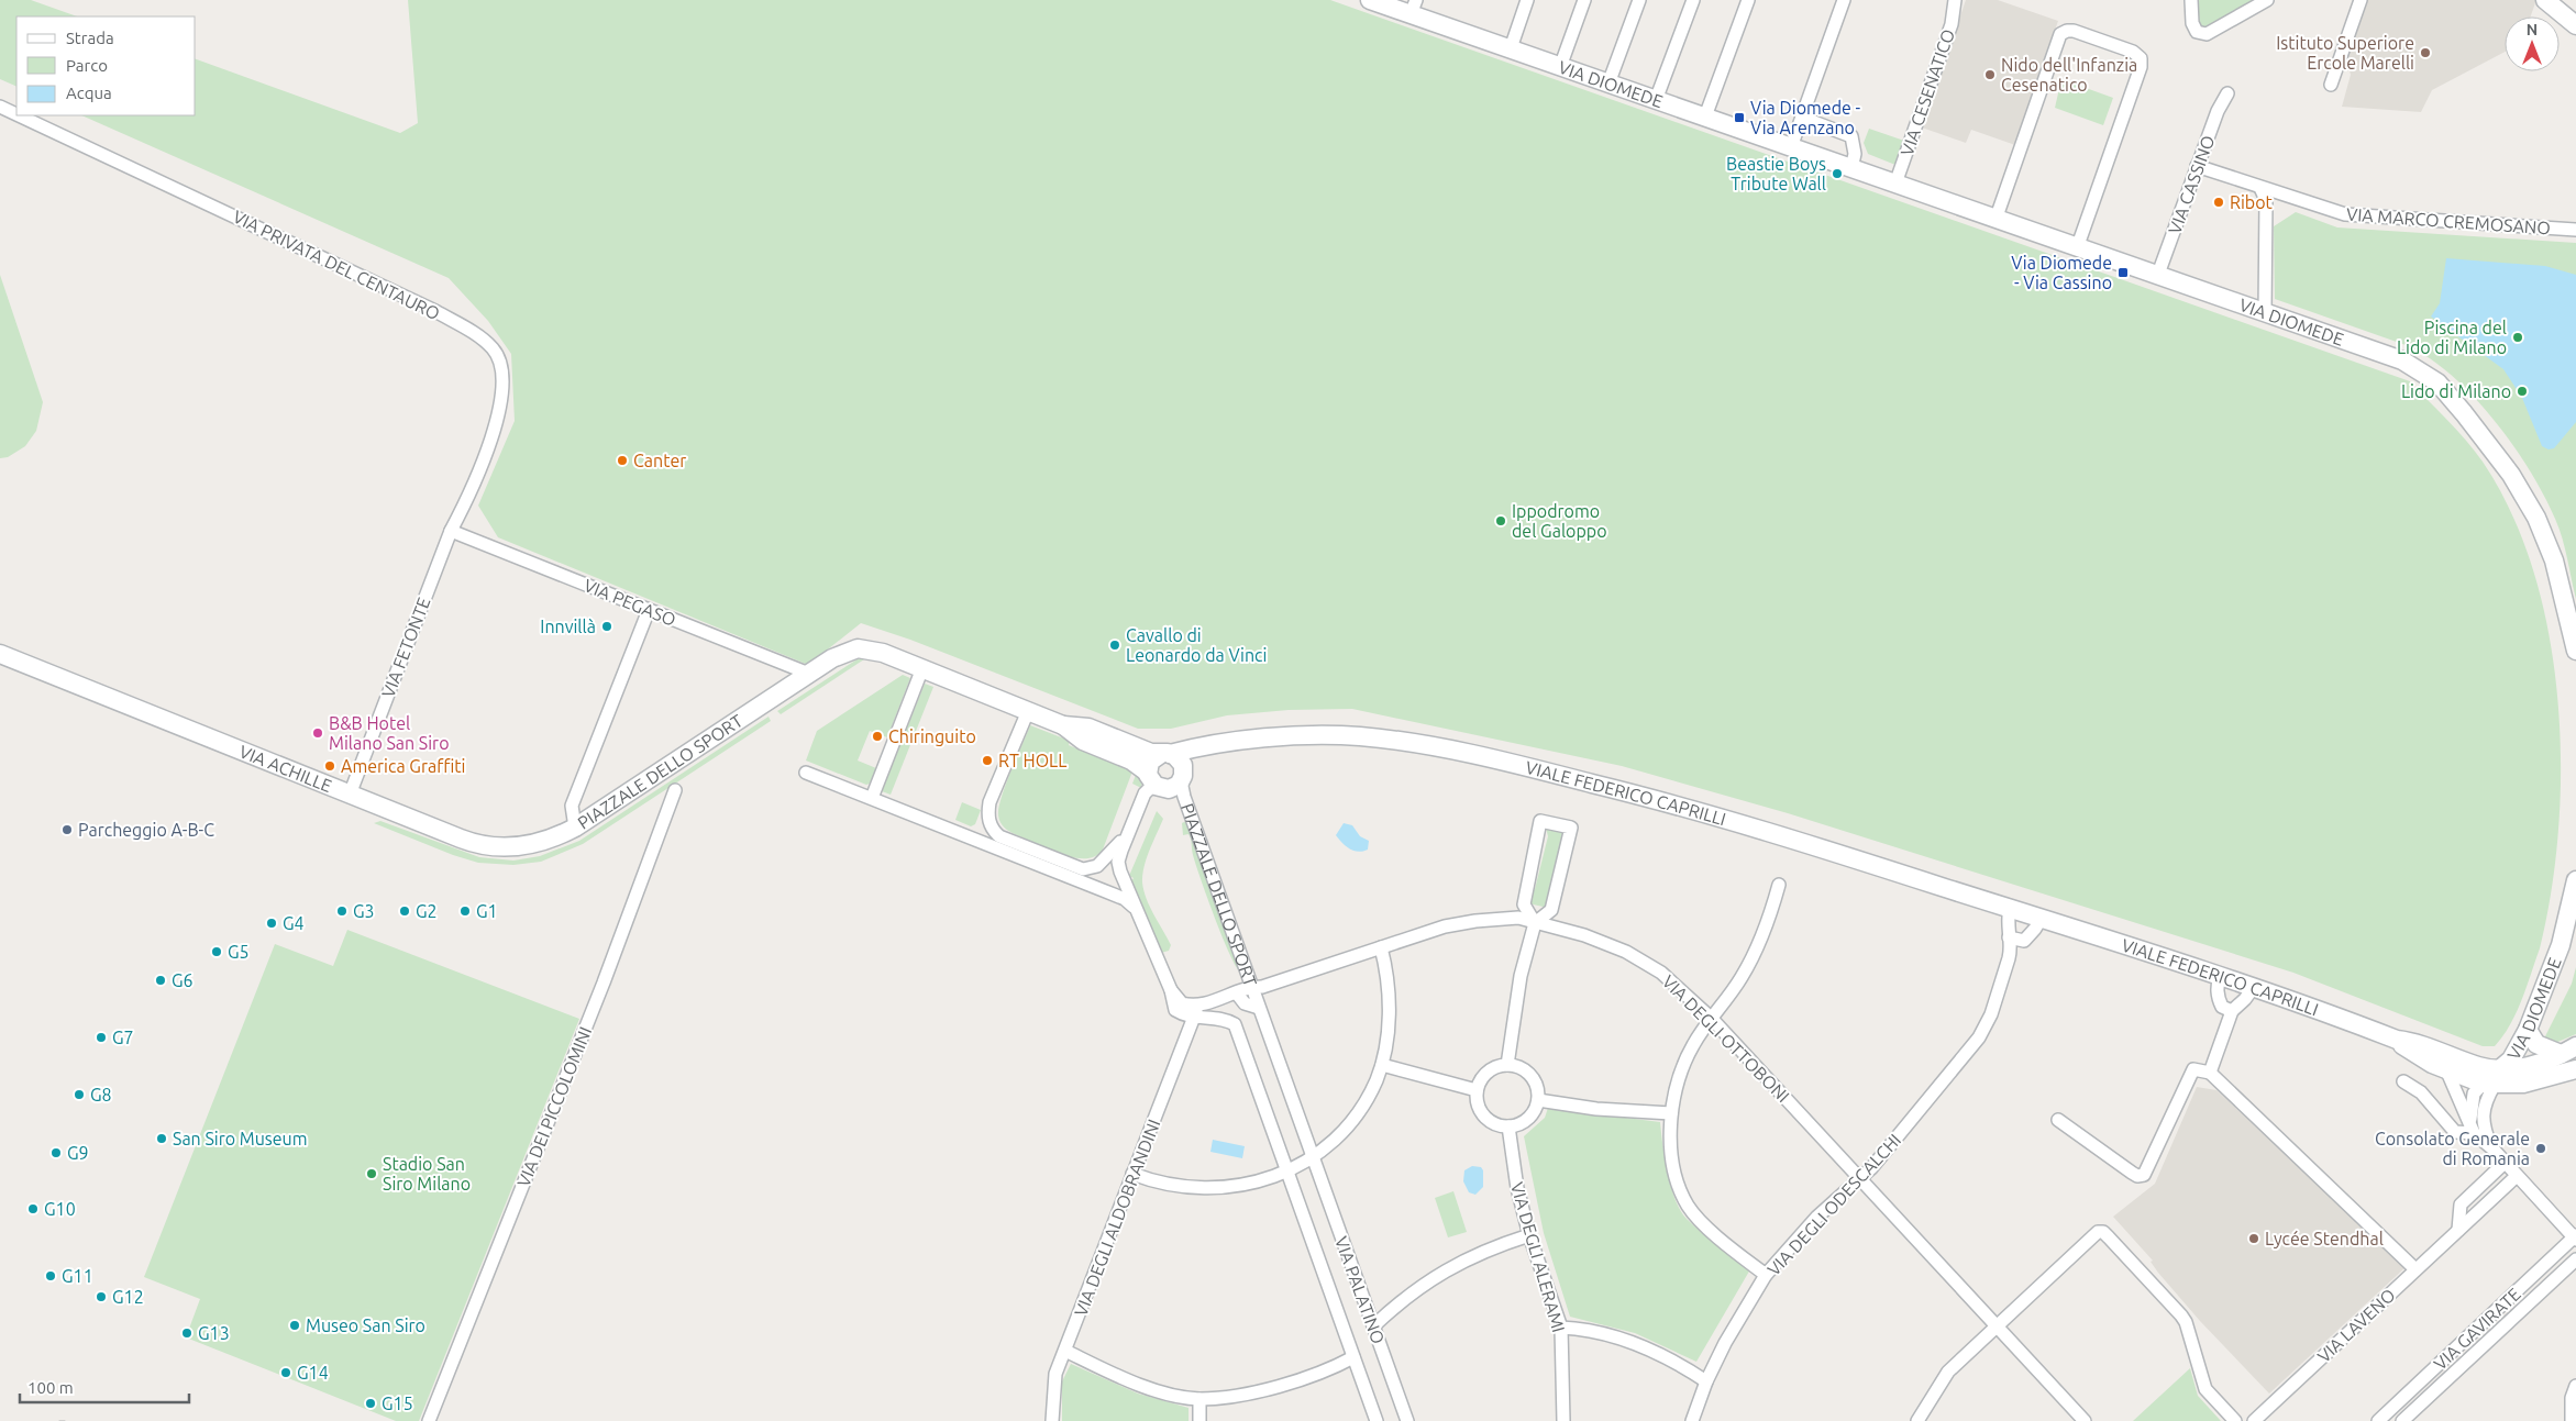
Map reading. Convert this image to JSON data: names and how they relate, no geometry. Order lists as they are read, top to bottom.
{
  "streets": {
    "street": [
      "VIA DIOMEDE",
      "VIA CESENATICO",
      "VIA CASSINO",
      "VIA MARCO CREMOSANO",
      "VIA PRIVATA DEL CENTAURO",
      "VIA PEGASO",
      "VIA FETONTE",
      "VIA ACHILLE",
      "PIAZZALE DELLO SPORT",
      "VIALE FEDERICO CAPRILLI",
      "VIA DEGLI OTTOBONI",
      "VIA DEI PICCOLOMINI",
      "VIA DEGLI ODESCALCHI",
      "VIA DEGLI ALDOBRANDINI",
      "VIA DEGLI ALERAMI",
      "VIA PALATINO",
      "VIA LAVENO",
      "VIA GAVIRATE"
    ]
  },
  "crossings": [
    ["VIA DIOMEDE", "VIA CESENATICO"],
    ["VIA DIOMEDE", "VIA CASSINO"],
    ["VIA DIOMEDE", "VIALE FEDERICO CAPRILLI"],
    ["VIA CASSINO", "VIA MARCO CREMOSANO"],
    ["VIA PRIVATA DEL CENTAURO", "VIA PEGASO"],
    ["VIA PRIVATA DEL CENTAURO", "VIA FETONTE"],
    ["VIA PEGASO", "VIA FETONTE"],
    ["VIA PEGASO", "PIAZZALE DELLO SPORT"],
    ["VIA FETONTE", "VIA ACHILLE"],
    ["VIA ACHILLE", "PIAZZALE DELLO SPORT"],
    ["PIAZZALE DELLO SPORT", "VIALE FEDERICO CAPRILLI"],
    ["PIAZZALE DELLO SPORT", "VIA DEGLI OTTOBONI"],
    ["PIAZZALE DELLO SPORT", "VIA PALATINO"],
    ["VIA DEGLI OTTOBONI", "VIA DEGLI ODESCALCHI"],
    ["VIA DEGLI OTTOBONI", "VIA PALATINO"],
    ["VIA DEGLI ALDOBRANDINI", "VIA PALATINO"]
  ],
  "places": {
    "other": [
      "Istituto Superiore Ercole Marelli",
      "Nido dell'Infanzia Cesenatico",
      "Beastie Boys Tribute Wall",
      "Ribot",
      "Piscina del Lido di Milano",
      "Lido di Milano",
      "Canter",
      "Ippodromo del Galoppo",
      "Innvillà",
      "Cavallo di Leonardo da Vinci",
      "B&B Hotel Milano San Siro",
      "Chiringuito",
      "RT HOLL",
      "America Graffiti",
      "Parcheggio A-B-C",
      "G3",
      "G2",
      "G1",
      "G4",
      "G5",
      "G6",
      "G7",
      "G8",
      "San Siro Museum",
      "Consolato Generale di Romania",
      "G9",
      "Stadio San Siro Milano",
      "G10",
      "Lycée Stendhal",
      "G11",
      "G12",
      "Museo San Siro",
      "G13",
      "G14",
      "G15"
    ],
    "transit": ["Via Diomede - Via Arenzano", "Via Diomede - Via Cassino"]
  },
  "legend": ["Strada", "Parco", "Acqua"],
  "scale_bar": "100 m",
  "north": "top"
}
